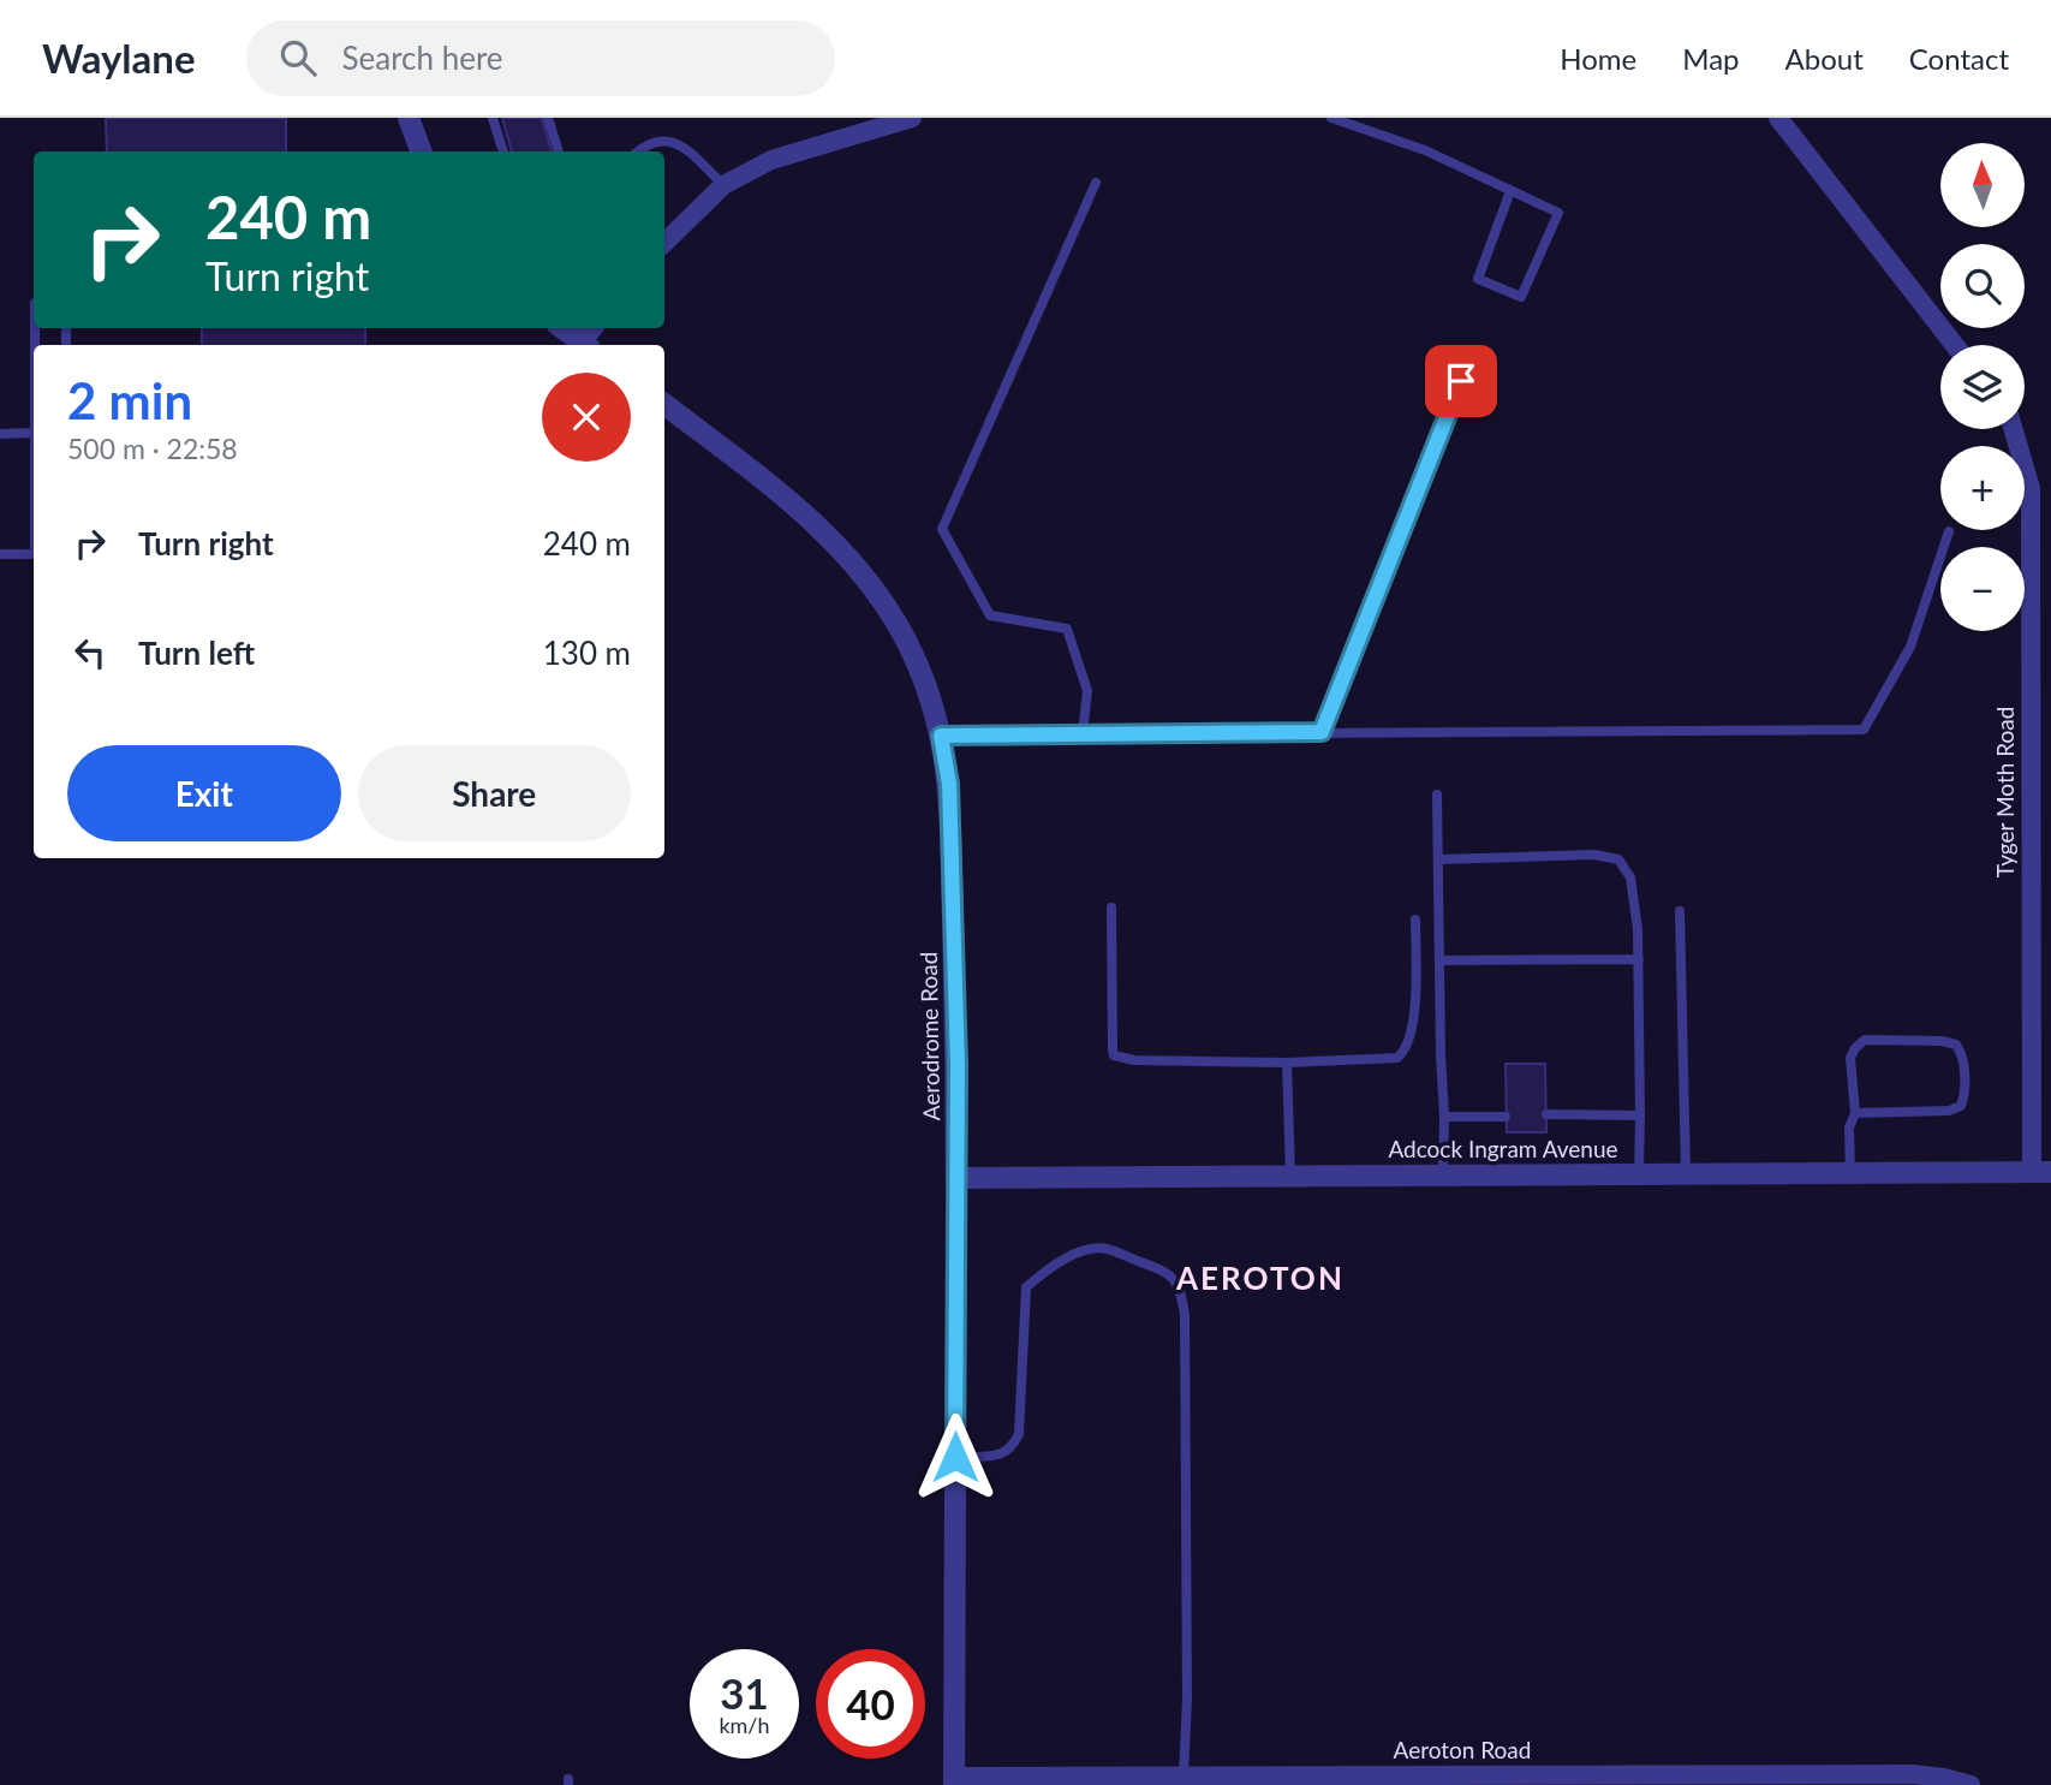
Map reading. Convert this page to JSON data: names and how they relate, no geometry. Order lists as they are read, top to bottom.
{
  "streets": {
    "street": [
      "Tyger Moth Road",
      "Aerodrome Road",
      "Adcock Ingram Avenue",
      "Aeroton Road"
    ]
  },
  "crossings": [
    ["Tyger Moth Road", "Adcock Ingram Avenue"],
    ["Aerodrome Road", "Adcock Ingram Avenue"],
    ["Aerodrome Road", "Aeroton Road"]
  ],
  "districts": ["AEROTON"],
  "north": "top",
  "page": {
    "header": "Waylane",
    "search": "Search here",
    "nav": [
      "Home",
      "Map",
      "About",
      "Contact"
    ],
    "map_buttons": ["+", "−"],
    "turn": ["240 m", "Turn right"],
    "heading": ["2 min", "500 m · 22:58"],
    "list": [
      {
        "name": "Turn right",
        "value": "240 m"
      },
      {
        "name": "Turn left",
        "value": "130 m"
      }
    ],
    "buttons": ["Exit", "Share"],
    "speed": "31 km/h",
    "limit": "40"
  }
}
